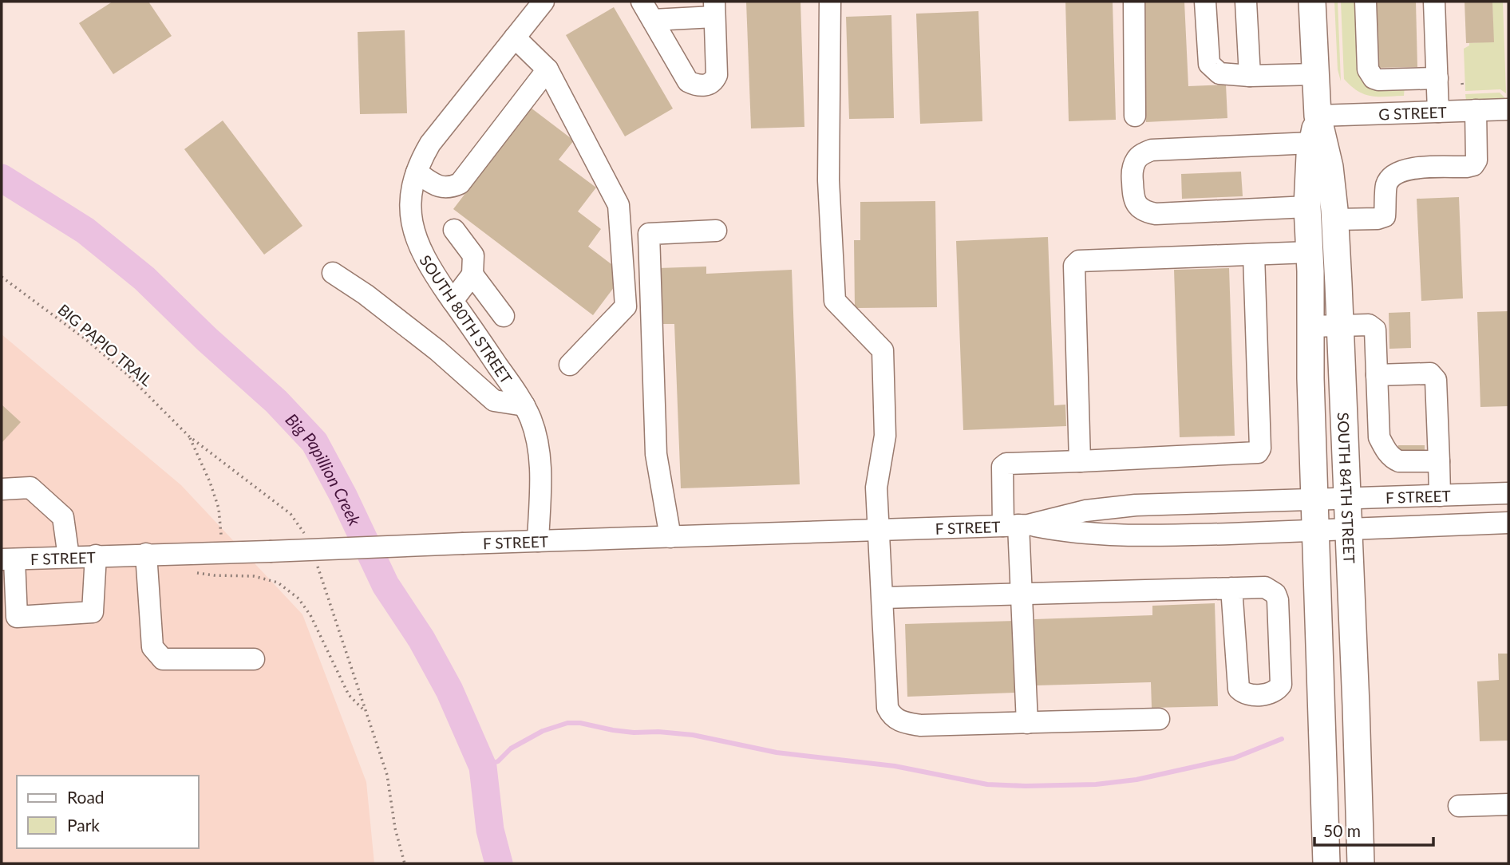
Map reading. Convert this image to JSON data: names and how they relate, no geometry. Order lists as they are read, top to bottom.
{
  "streets": {
    "main road": ["SOUTH 84TH STREET"],
    "street": ["G STREET", "SOUTH 80TH STREET", "F STREET"],
    "path": ["BIG PAPIO TRAIL"]
  },
  "crossings": [
    ["G STREET", "SOUTH 84TH STREET"],
    ["SOUTH 80TH STREET", "F STREET"],
    ["SOUTH 84TH STREET", "F STREET"]
  ],
  "water": ["Big Papillion Creek"],
  "legend": ["Road", "Park"],
  "scale_bar": "50 m"
}
